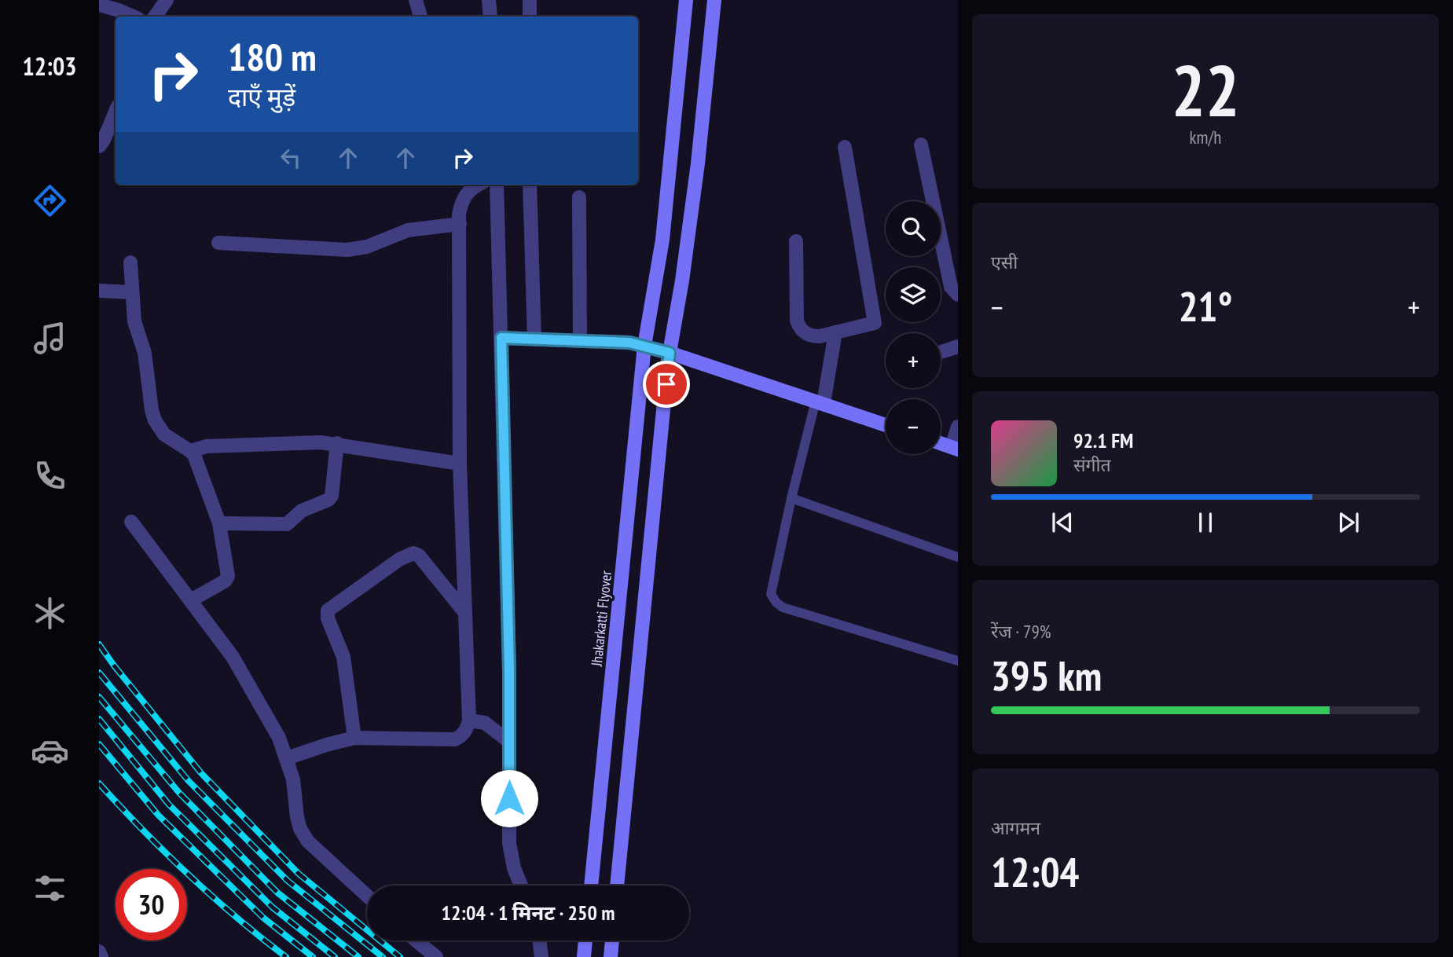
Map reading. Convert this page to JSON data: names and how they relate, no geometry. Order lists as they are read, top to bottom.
{
  "streets": {
    "main road": ["Jhakarkatti Flyover"]
  },
  "page": {
    "tabs": "12:03",
    "tile": [
      ["22", "km/h"],
      "एसी",
      ["रेंज · 79%", "395 km"],
      ["आगमन", "12:04"]
    ],
    "turn": ["180 m", "दाएँ मुड़ें"],
    "map_buttons": ["+", "−"],
    "heat": ["−", "21°", "+"],
    "song": ["92.1 FM", "संगीत"],
    "limit": "30",
    "trip": "12:04 · 1 मिनट · 250 m"
  }
}
